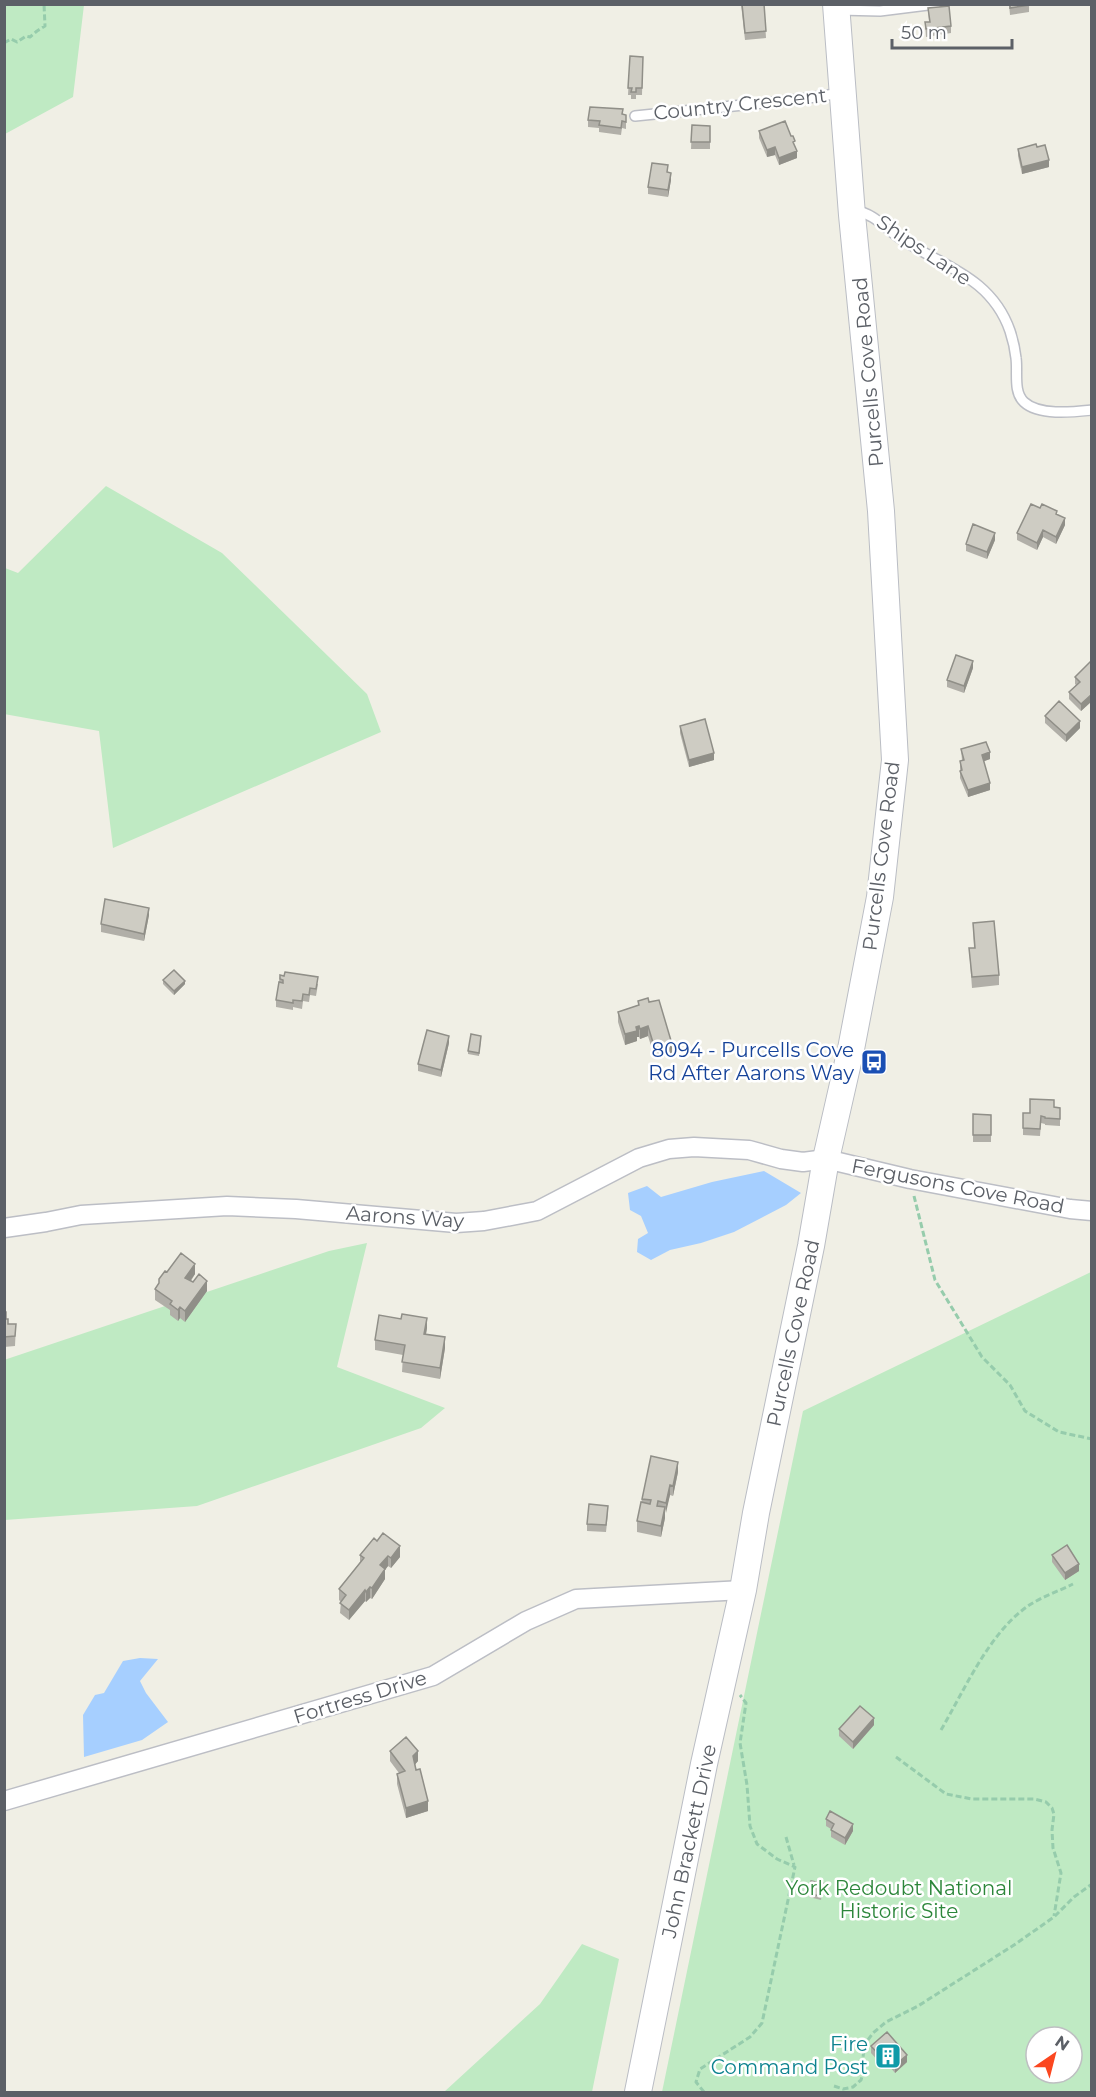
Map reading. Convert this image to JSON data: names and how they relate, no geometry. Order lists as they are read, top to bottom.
{
  "streets": {
    "main road": ["Purcells Cove Road", "John Brackett Drive"],
    "street": ["Fergusons Cove Road", "Aarons Way", "Fortress Drive"],
    "lane": ["Country Crescent", "Ships Lane"]
  },
  "crossings": [
    ["Country Crescent", "Purcells Cove Road"],
    ["Ships Lane", "Purcells Cove Road"],
    ["Purcells Cove Road", "Fergusons Cove Road"],
    ["Purcells Cove Road", "Aarons Way"],
    ["Purcells Cove Road", "Fortress Drive"],
    ["Purcells Cove Road", "John Brackett Drive"],
    ["Fergusons Cove Road", "Aarons Way"],
    ["Fortress Drive", "John Brackett Drive"]
  ],
  "parks": ["York Redoubt National Historic Site"],
  "places": {
    "bus stop": ["8094 - Purcells Cove Rd After Aarons Way"],
    "building": ["Fire Command Post"]
  },
  "scale_bar": "50 m",
  "north": "top right"
}
